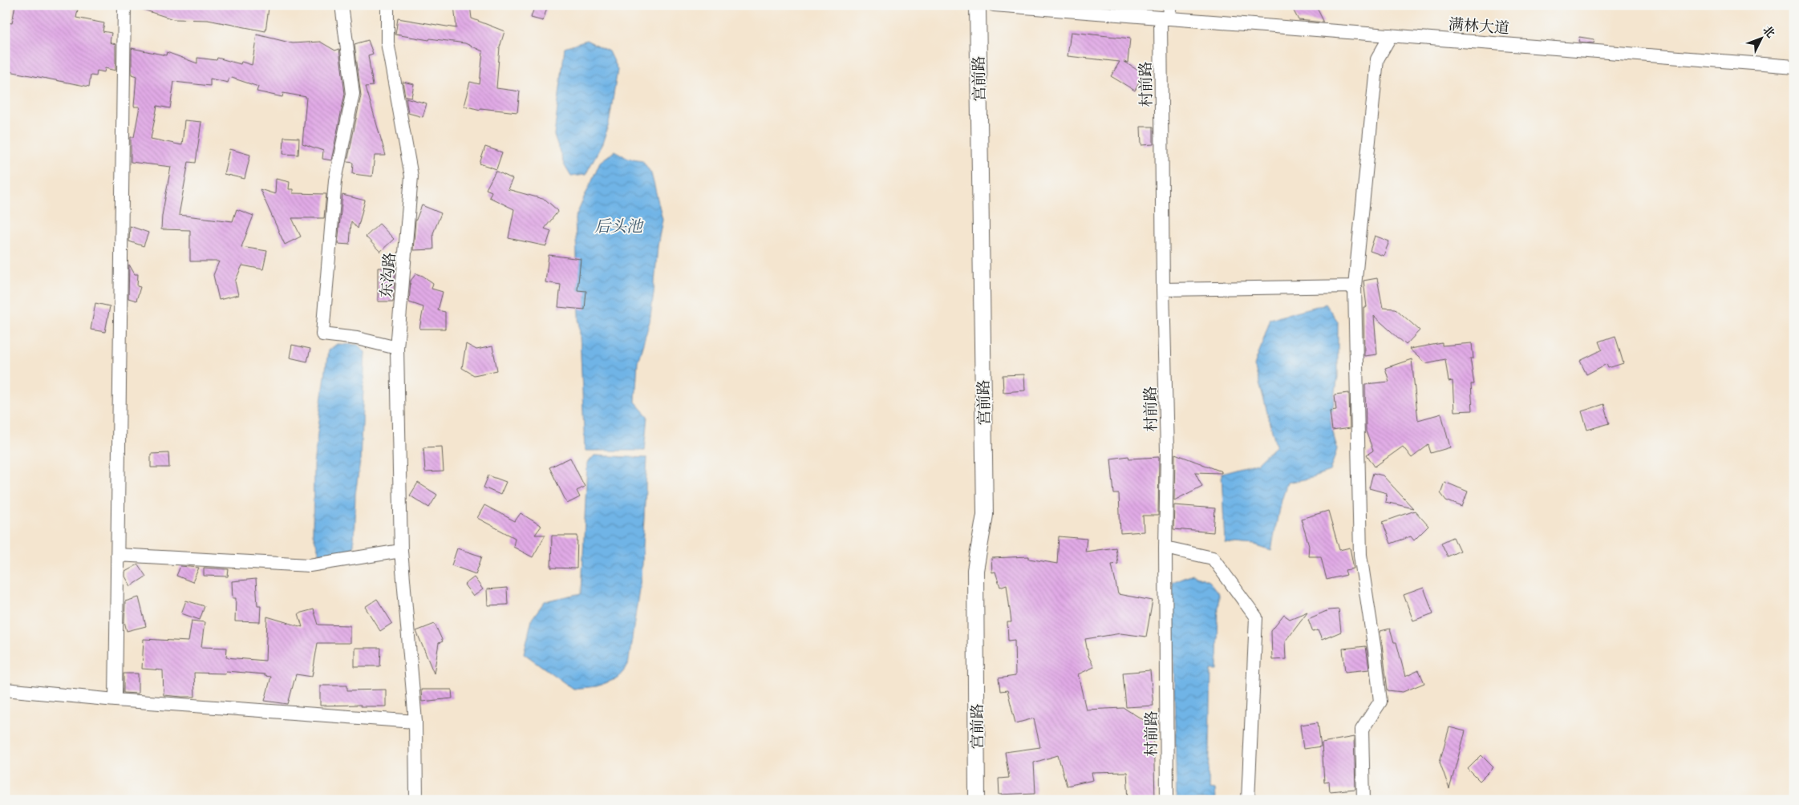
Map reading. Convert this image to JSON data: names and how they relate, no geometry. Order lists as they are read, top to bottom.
{
  "streets": {
    "street": [
      "满林大道",
      "宫前路",
      "村前路",
      "东沟路"
    ]
  },
  "crossings": [
    ["满林大道", "村前路"]
  ],
  "water": ["后头池"],
  "north": "top right"
}
